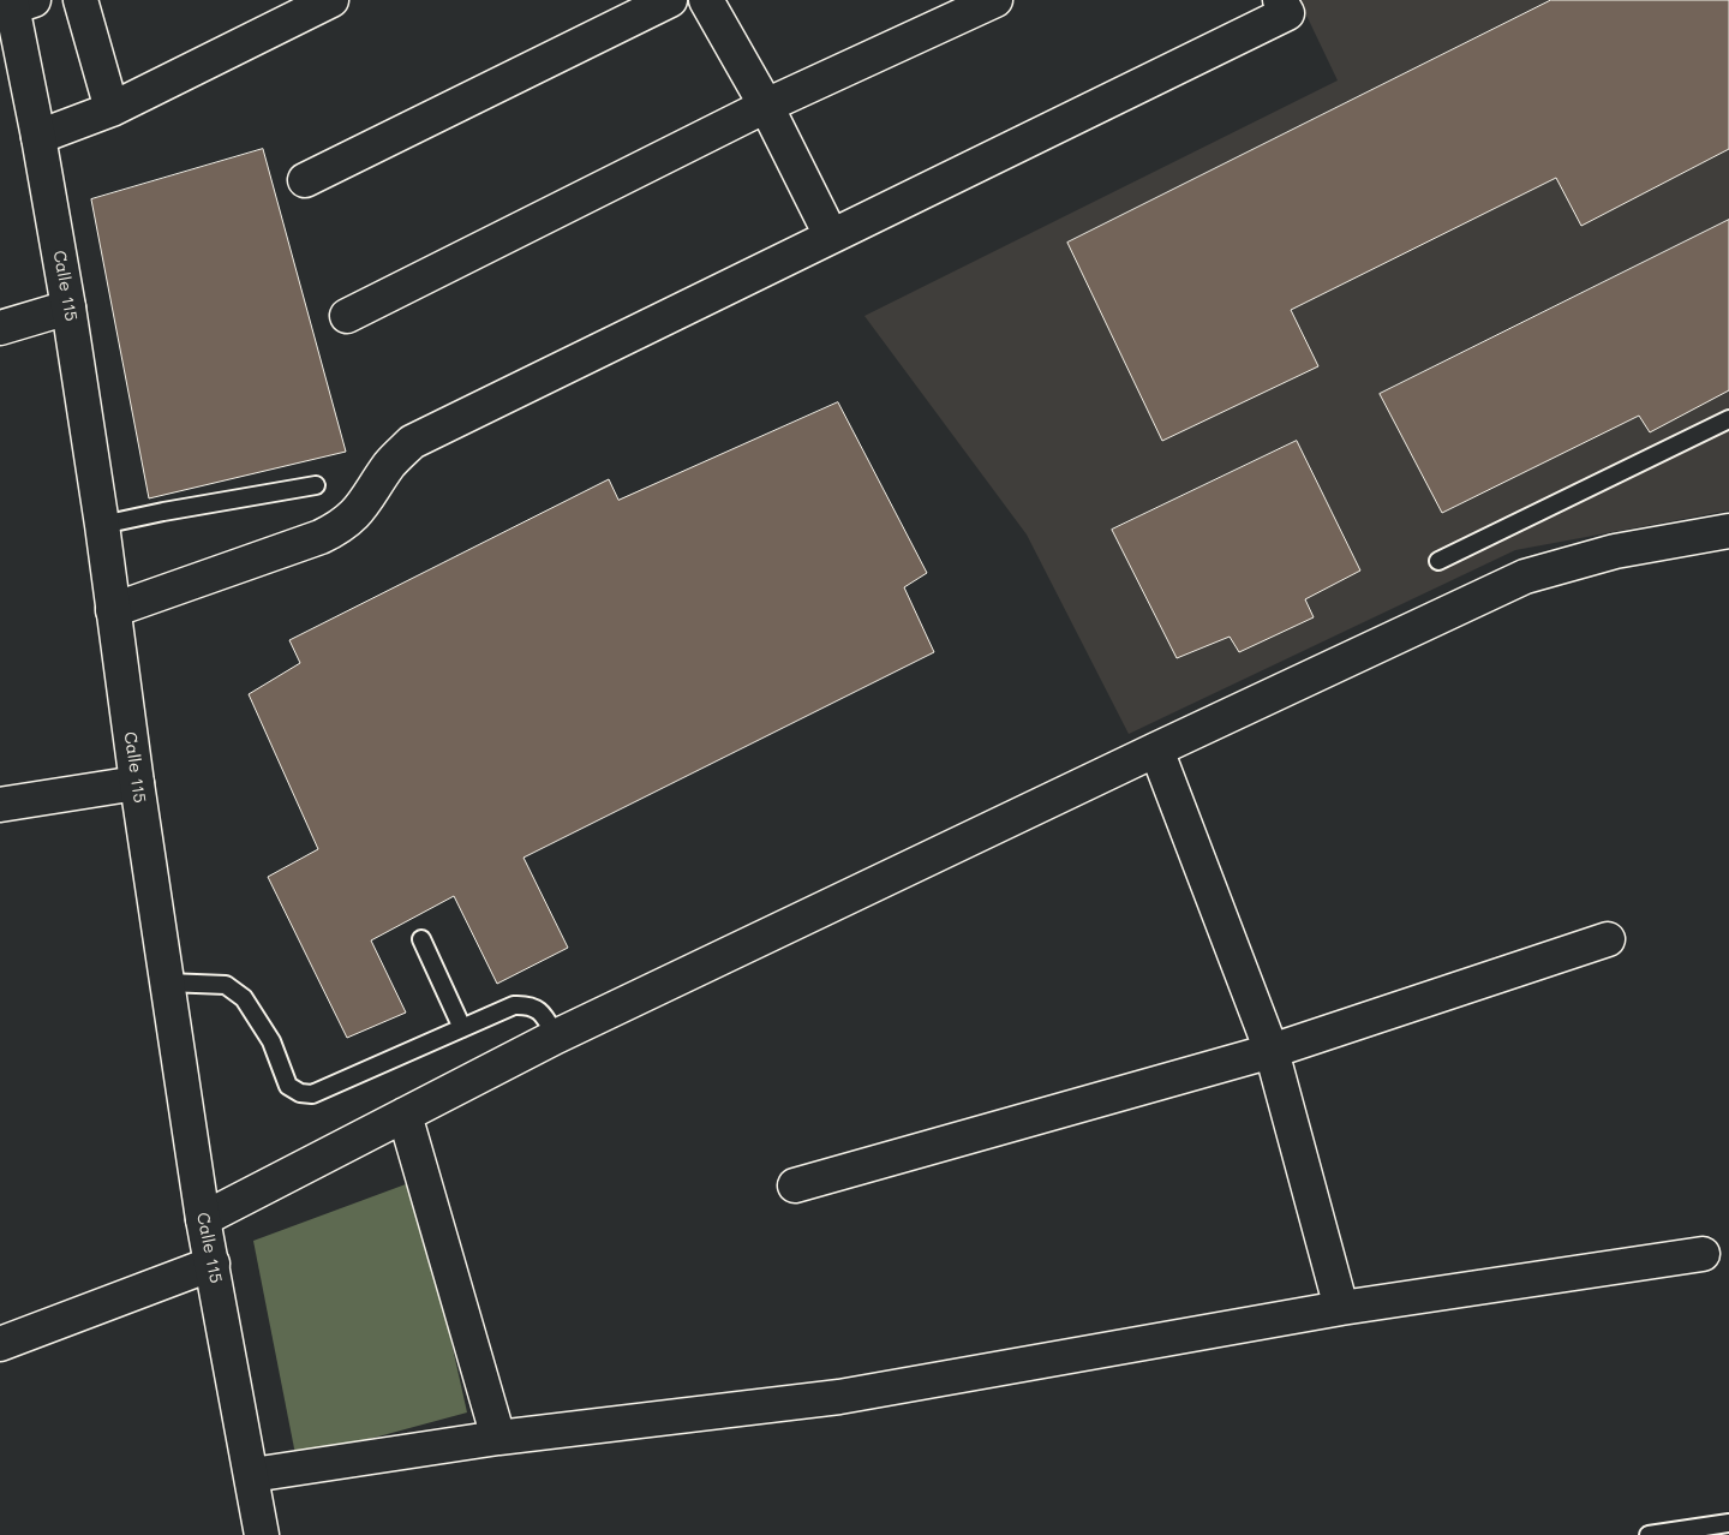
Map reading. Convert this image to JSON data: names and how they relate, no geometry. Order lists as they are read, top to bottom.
{
  "streets": {
    "street": ["Calle 115"]
  }
}
